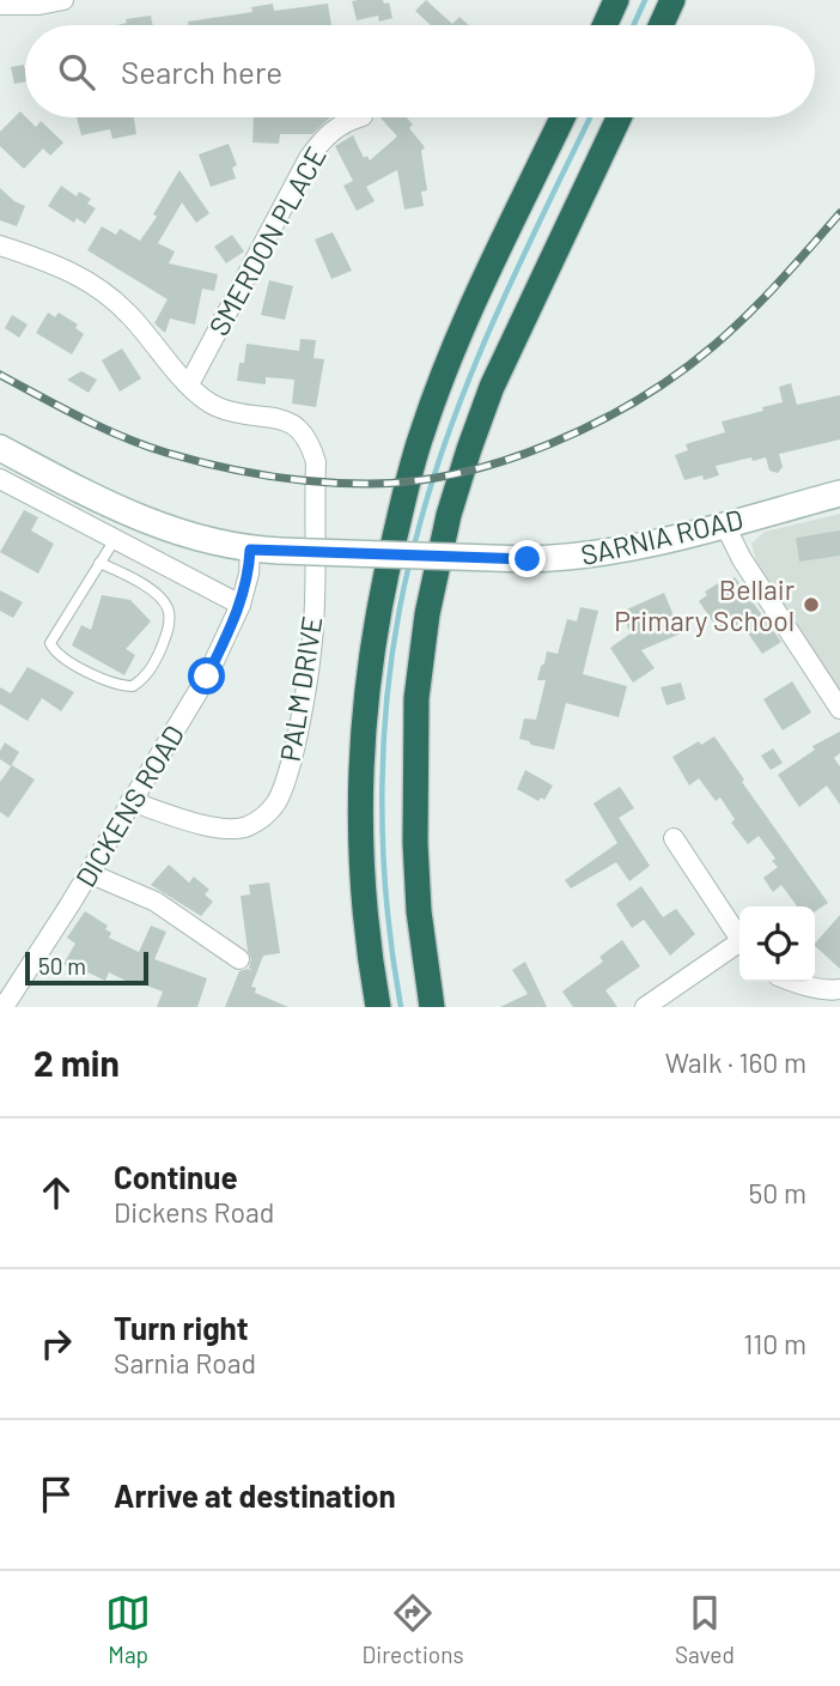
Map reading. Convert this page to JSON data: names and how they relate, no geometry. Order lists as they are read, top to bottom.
{
  "streets": {
    "main road": ["SARNIA ROAD"],
    "street": ["SMERDON PLACE", "PALM DRIVE", "DICKENS ROAD"]
  },
  "crossings": [
    ["SMERDON PLACE", "PALM DRIVE"],
    ["SARNIA ROAD", "DICKENS ROAD"],
    ["PALM DRIVE", "DICKENS ROAD"]
  ],
  "places": ["Bellair Primary School"],
  "scale_bar": "50 m",
  "page": {
    "search": "Search here",
    "scale": "50 m",
    "heading": ["2 min", "Walk · 160 m"],
    "list": [
      ["Continue", "Dickens Road", "50 m"],
      ["Turn right", "Sarnia Road", "110 m"],
      "Arrive at destination"
    ],
    "nav": ["Map", "Directions", "Saved"]
  }
}
